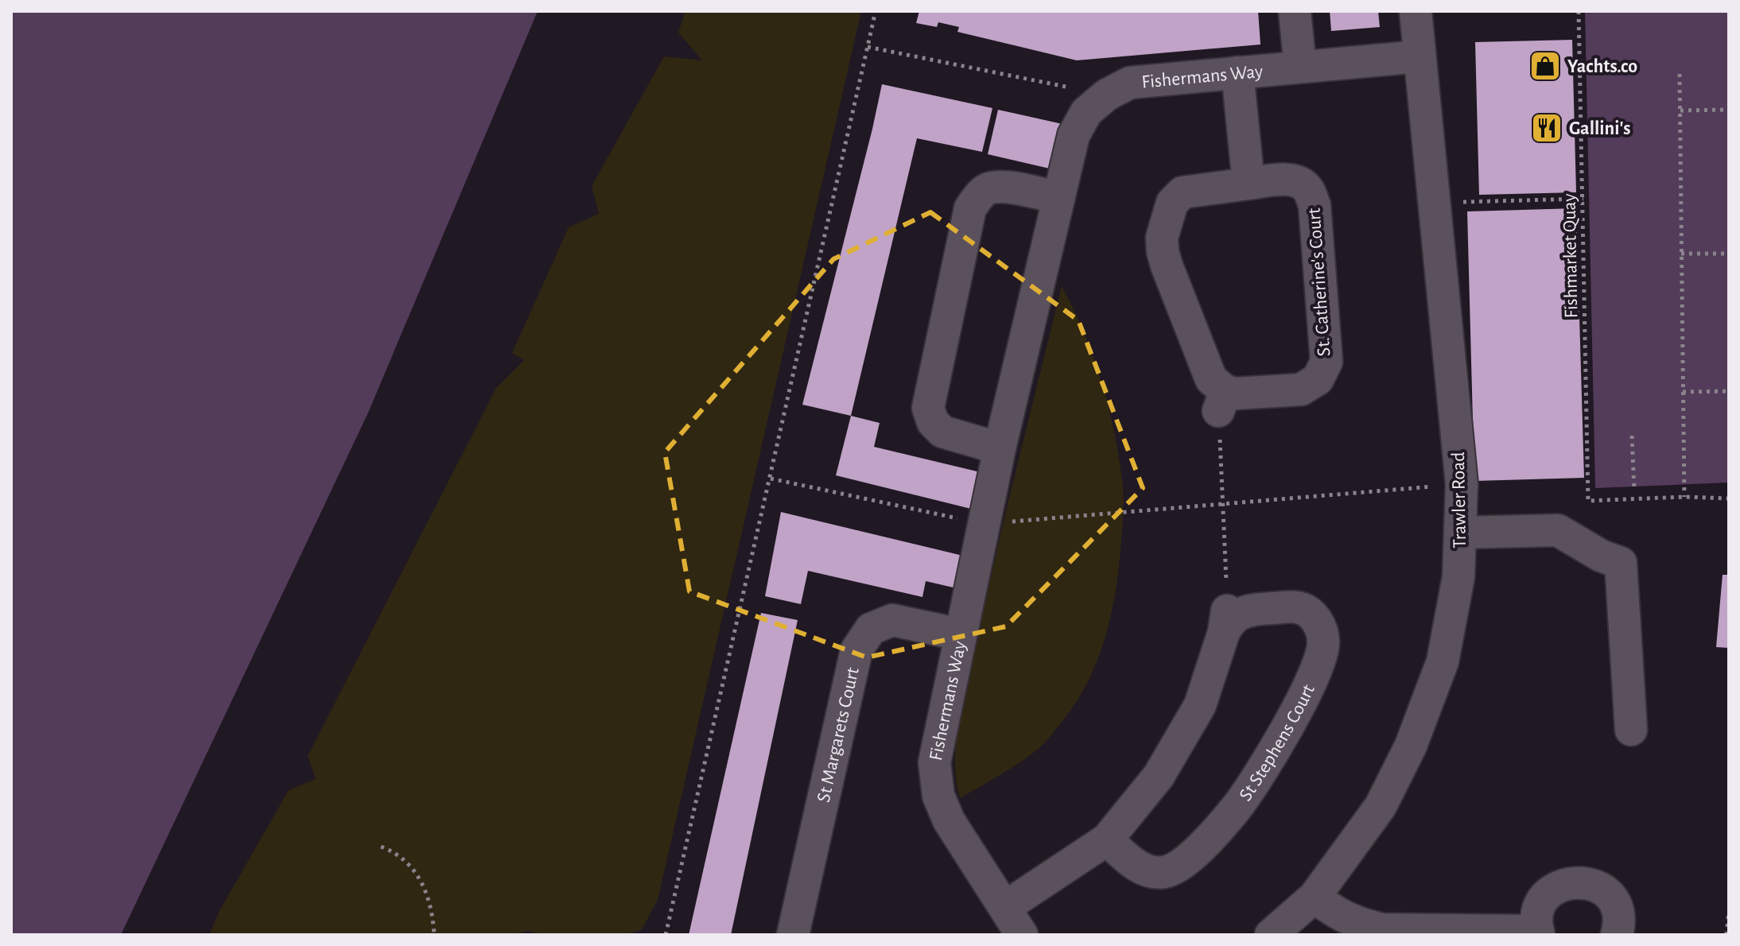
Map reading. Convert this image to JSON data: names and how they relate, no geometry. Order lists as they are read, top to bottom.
{
  "streets": {
    "street": [
      "Fishermans Way",
      "St. Catherine's Court",
      "Trawler Road",
      "St Margarets Court",
      "St Stephens Court"
    ],
    "path": ["Fishmarket Quay"]
  },
  "crossings": [
    ["Fishermans Way", "Trawler Road"],
    ["Fishermans Way", "St Margarets Court"]
  ],
  "places": {
    "shop": ["Yachts.co"],
    "restaurant": ["Gallini's"]
  }
}
